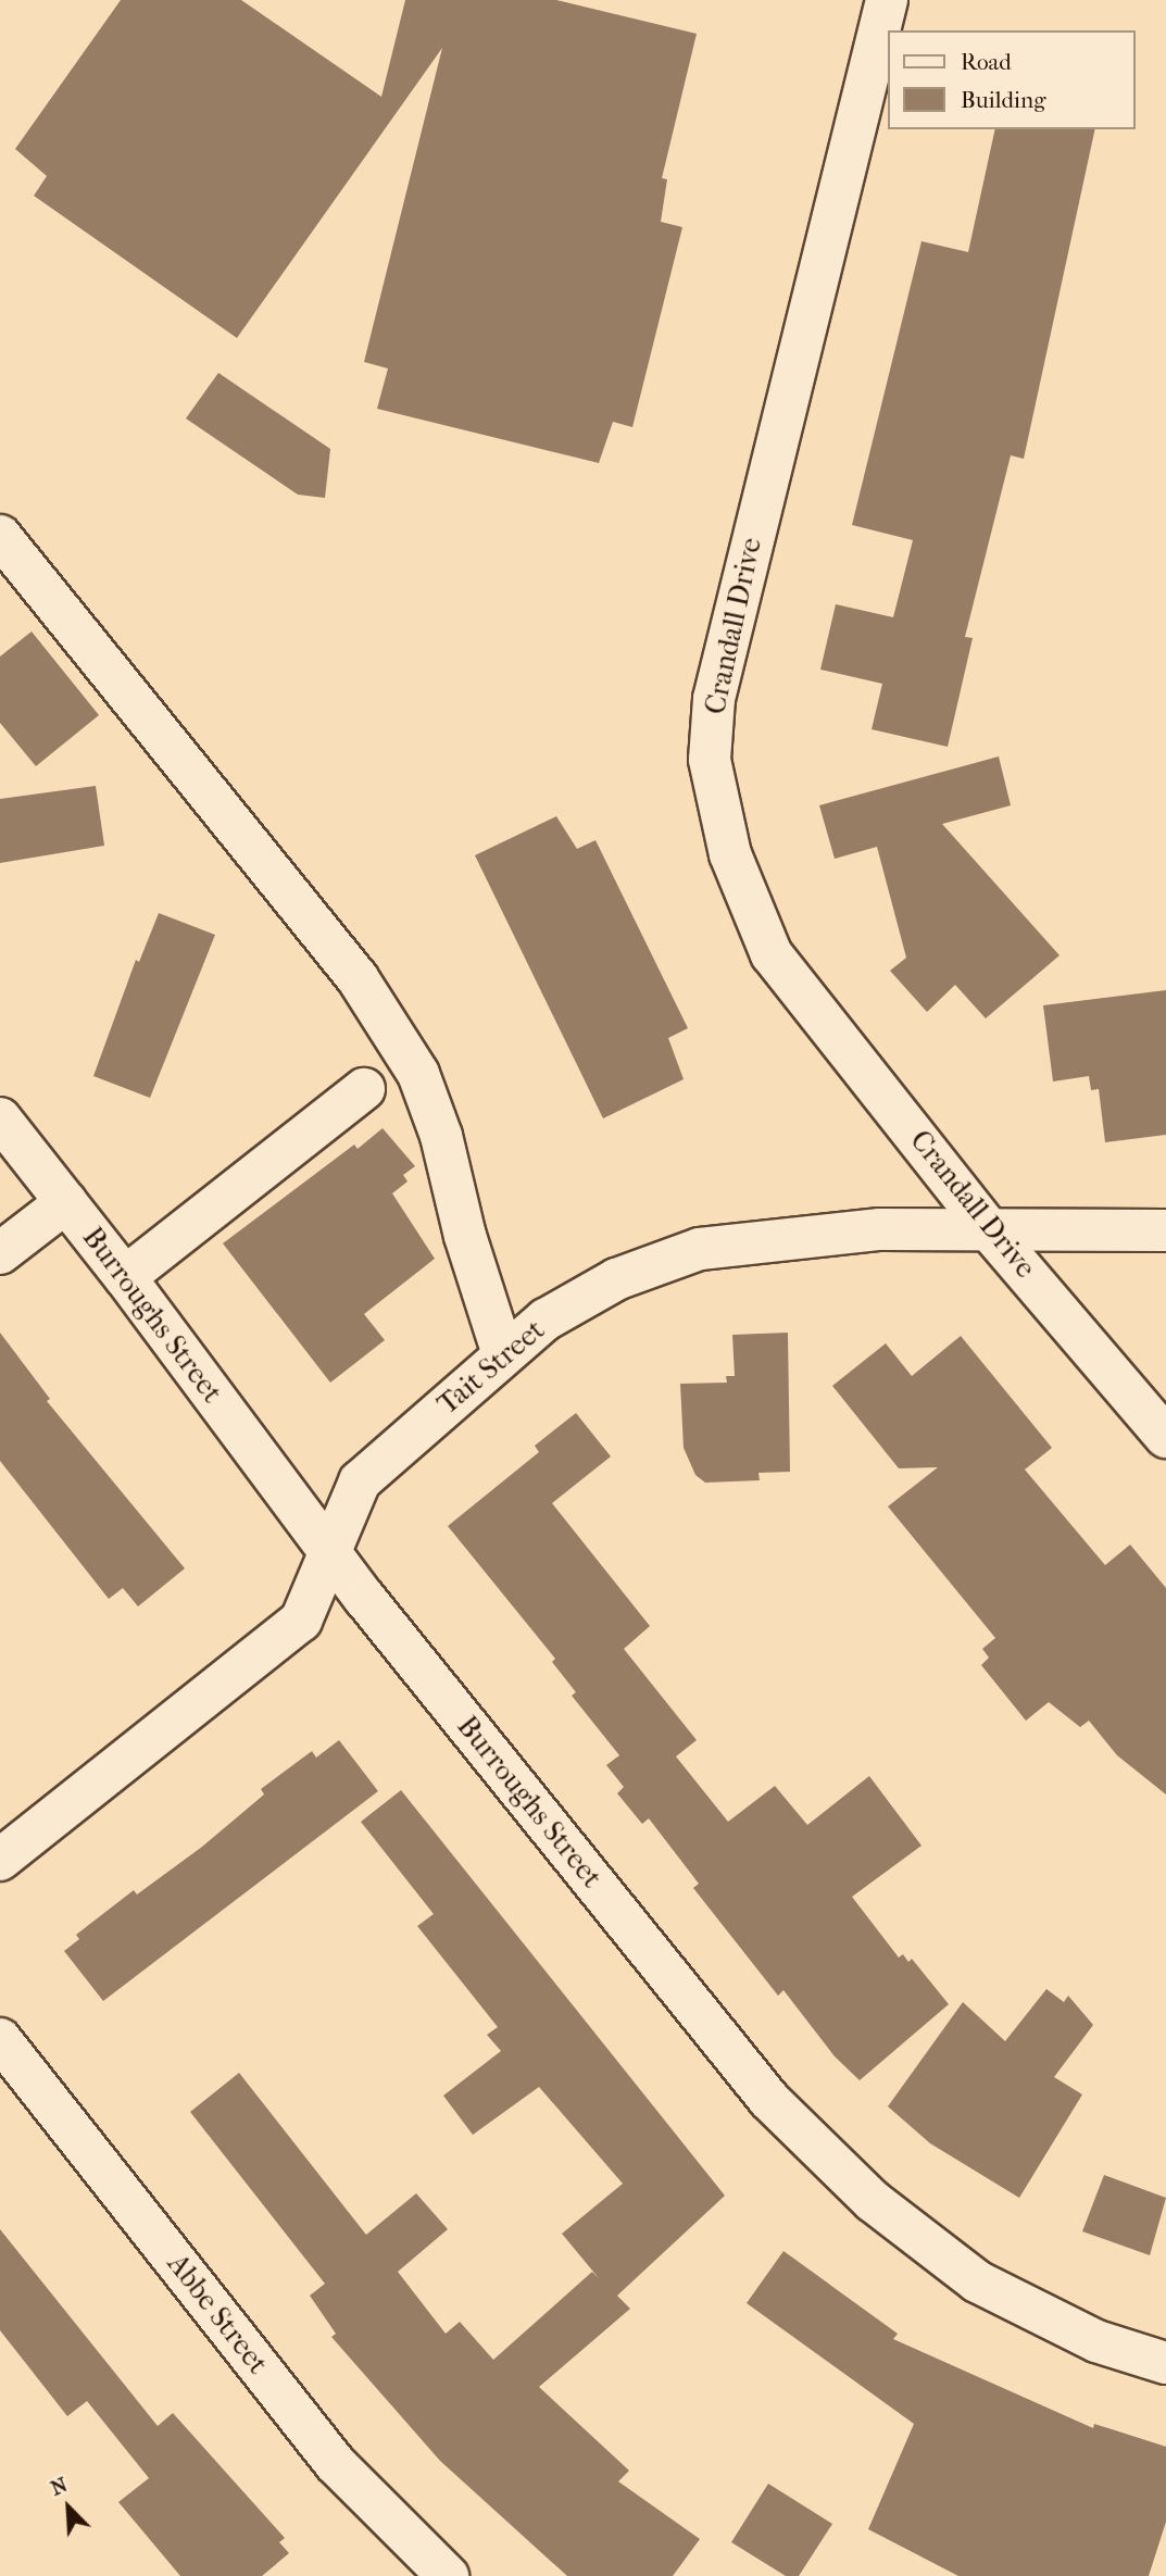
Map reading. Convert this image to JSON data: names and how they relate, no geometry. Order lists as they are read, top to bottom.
{
  "streets": {
    "street": [
      "Crandall Drive",
      "Burroughs Street",
      "Tait Street",
      "Abbe Street"
    ]
  },
  "crossings": [
    ["Crandall Drive", "Tait Street"],
    ["Burroughs Street", "Tait Street"]
  ],
  "legend": ["Road", "Building"],
  "north": "top left"
}
